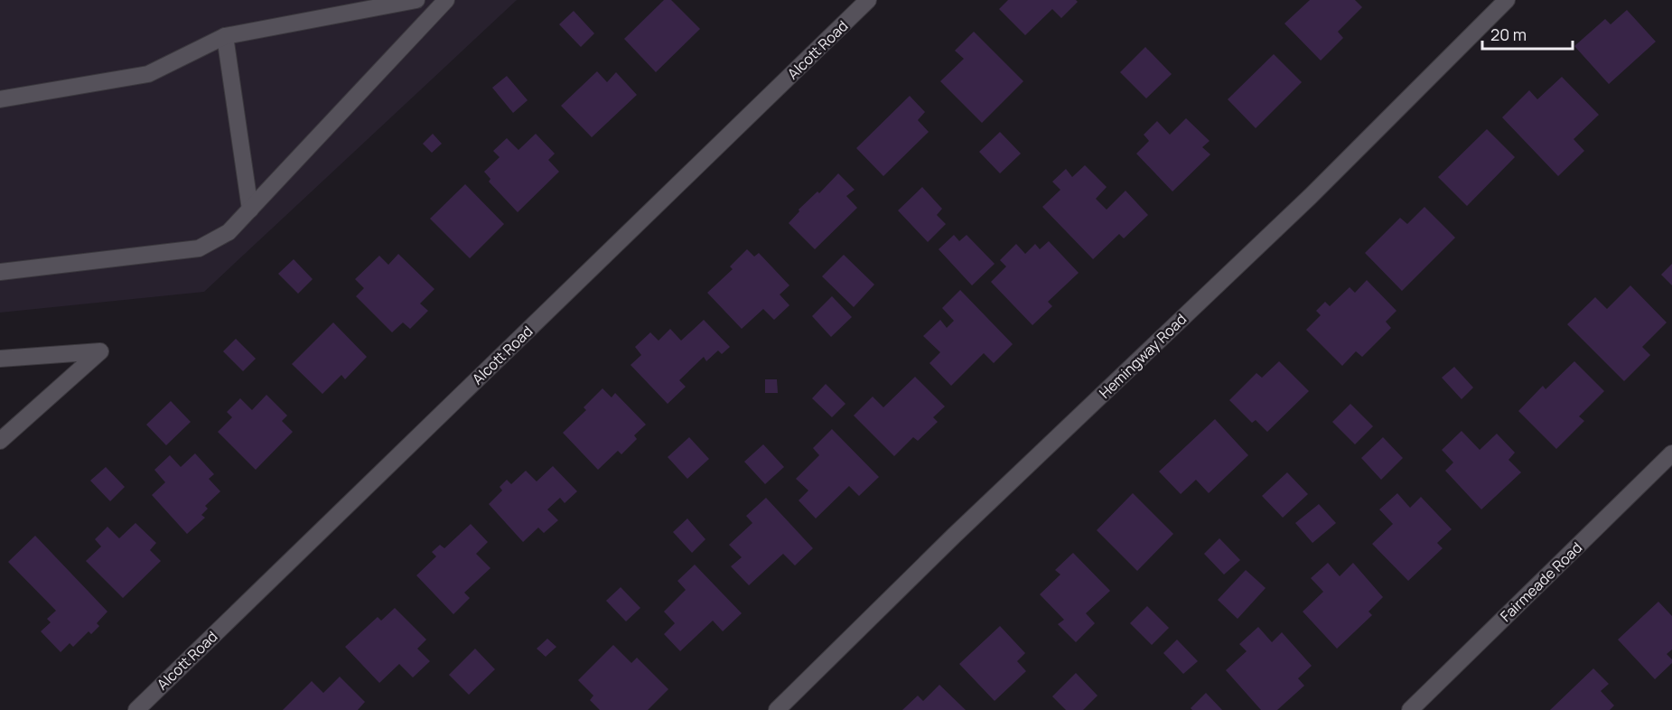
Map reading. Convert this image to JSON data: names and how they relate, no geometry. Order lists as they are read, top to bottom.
{
  "streets": {
    "street": ["Alcott Road", "Hemingway Road", "Fairmeade Road"]
  },
  "scale_bar": "20 m"
}
